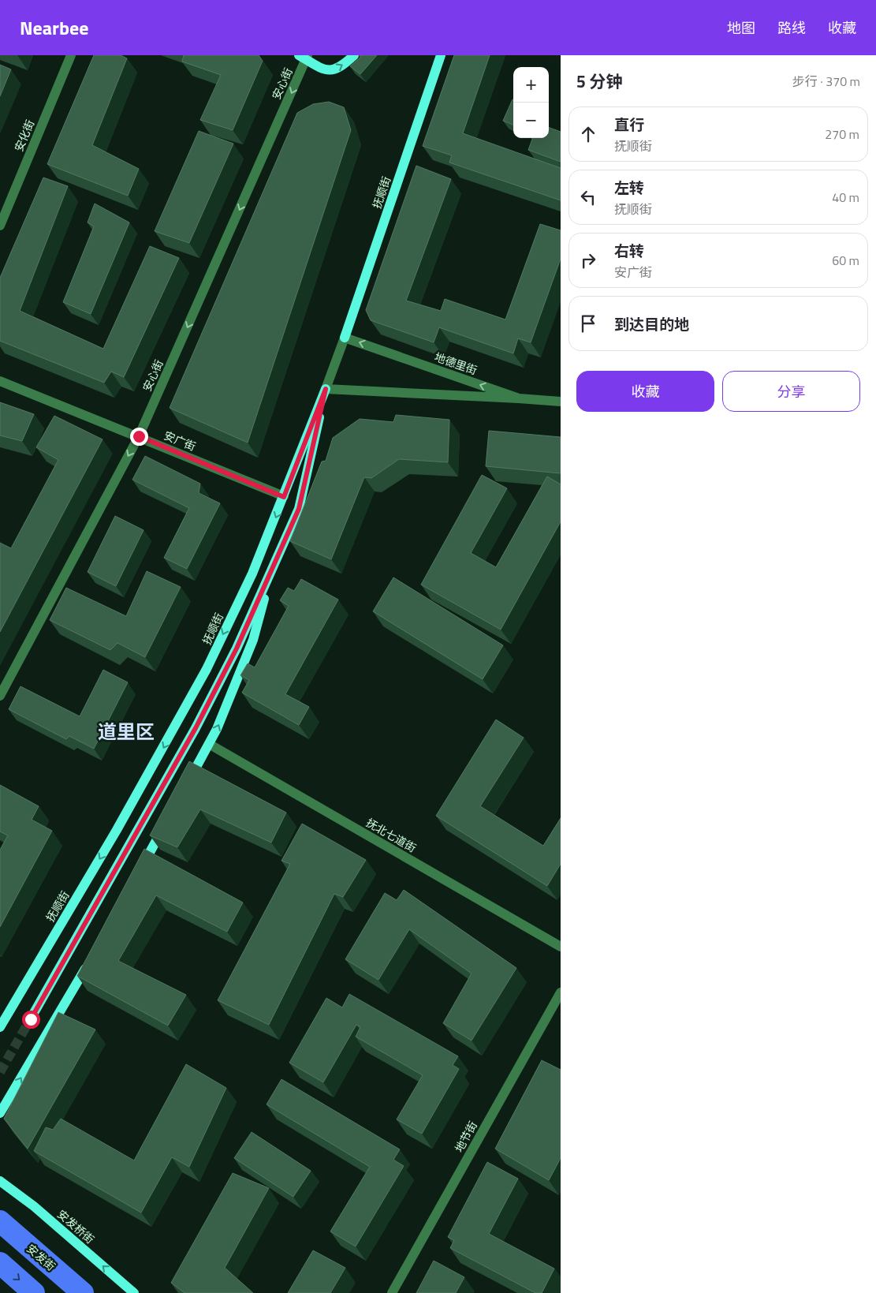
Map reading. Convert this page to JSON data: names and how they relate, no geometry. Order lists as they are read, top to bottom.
{
  "streets": {
    "highway": ["安发街"],
    "main road": ["抚顺街", "安发桥街"],
    "street": [
      "安心街",
      "安化街",
      "地德里街",
      "安广街",
      "抚北七道街",
      "地节街"
    ]
  },
  "crossings": [
    ["安心街", "安广街"],
    ["抚顺街", "地德里街"],
    ["抚顺街", "安广街"]
  ],
  "one_way": ["安心街", "安发桥街"],
  "districts": ["道里区"],
  "page": {
    "header": "Nearbee",
    "nav": ["地图", "路线", "收藏"],
    "heading": ["5 分钟", "步行 · 370 m"],
    "map_buttons": ["+", "−"],
    "list": [
      ["直行", "抚顺街", "270 m"],
      ["左转", "抚顺街", "40 m"],
      ["右转", "安广街", "60 m"],
      "到达目的地"
    ],
    "buttons": ["收藏", "分享"]
  }
}
